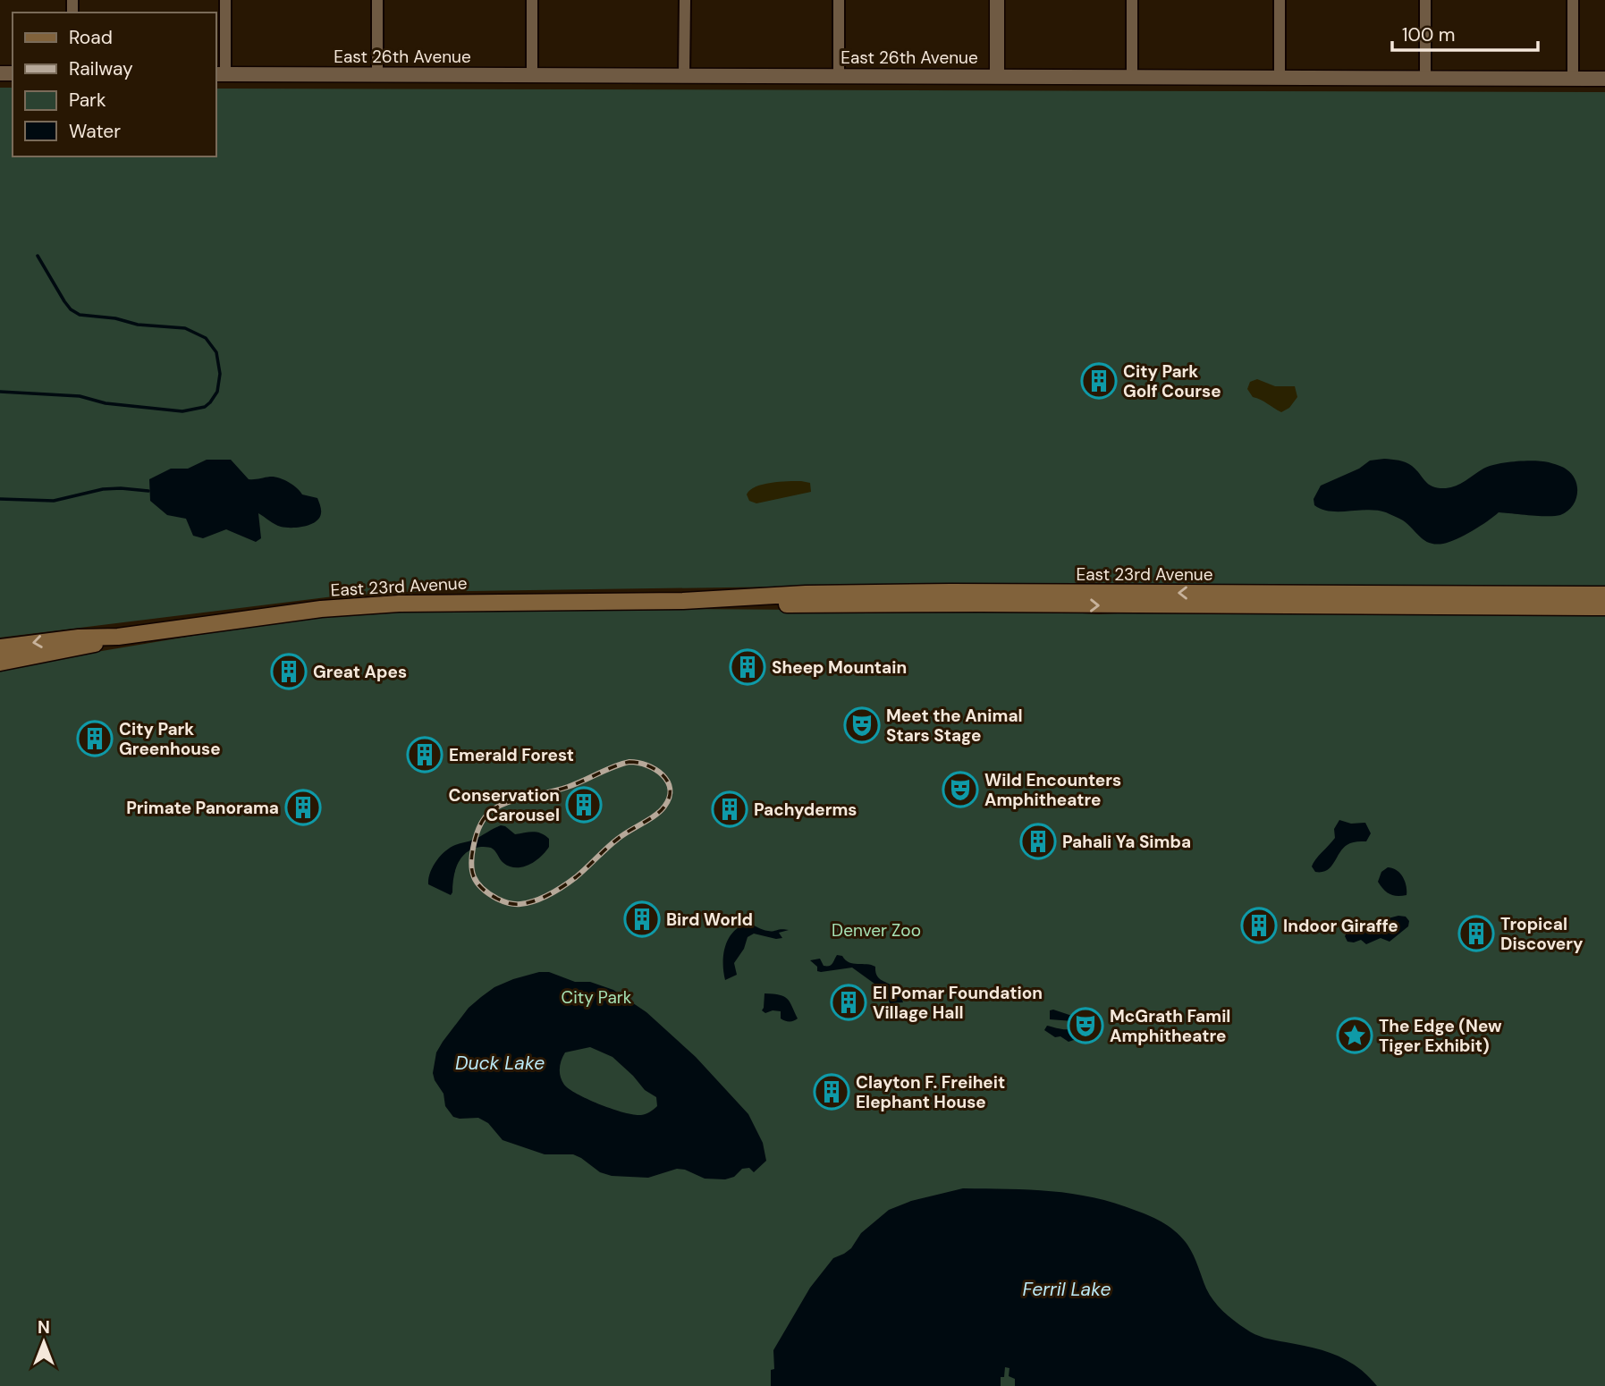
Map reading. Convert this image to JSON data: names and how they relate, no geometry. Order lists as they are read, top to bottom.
{
  "streets": {
    "main road": ["East 23rd Avenue"],
    "street": ["East 26th Avenue"]
  },
  "water": ["Duck Lake", "Ferril Lake"],
  "parks": ["Denver Zoo", "City Park"],
  "places": {
    "building": [
      "City Park Golf Course",
      "Sheep Mountain",
      "Great Apes",
      "City Park Greenhouse",
      "Emerald Forest",
      "Conservation Carousel",
      "Primate Panorama",
      "Pachyderms",
      "Pahali Ya Simba",
      "Bird World",
      "Indoor Giraffe",
      "Tropical Discovery",
      "El Pomar Foundation Village Hall",
      "Clayton F. Freiheit Elephant House"
    ],
    "theatre": ["Meet the Animal Stars Stage", "Wild Encounters Amphitheatre", "McGrath Famil Amphitheatre"],
    "place": ["The Edge (New Tiger Exhibit)"]
  },
  "legend": [
    "Road",
    "Railway",
    "Park",
    "Water"
  ],
  "scale_bar": "100 m",
  "north": "top"
}
